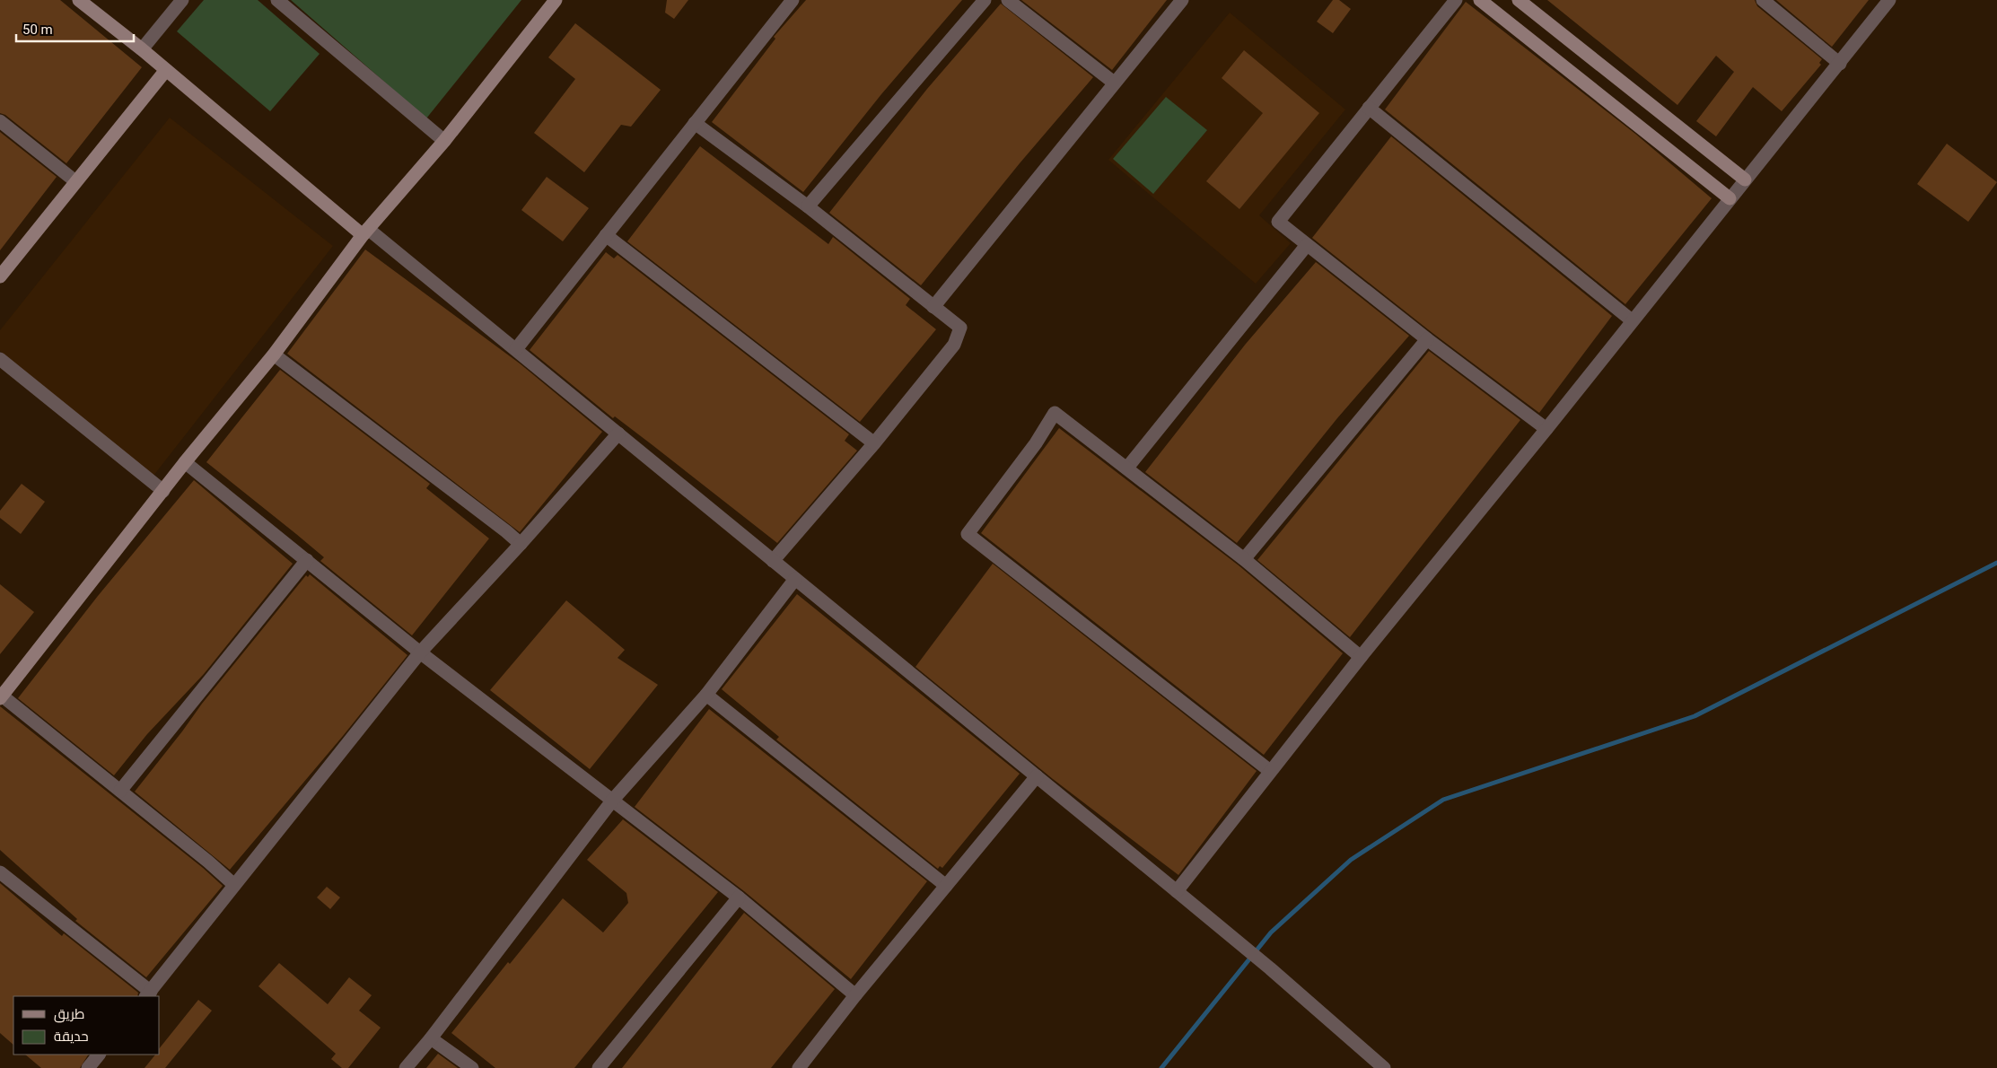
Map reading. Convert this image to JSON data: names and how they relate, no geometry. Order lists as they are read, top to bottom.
{
  "legend": ["طريق", "حديقة"],
  "scale_bar": "50 m"
}
